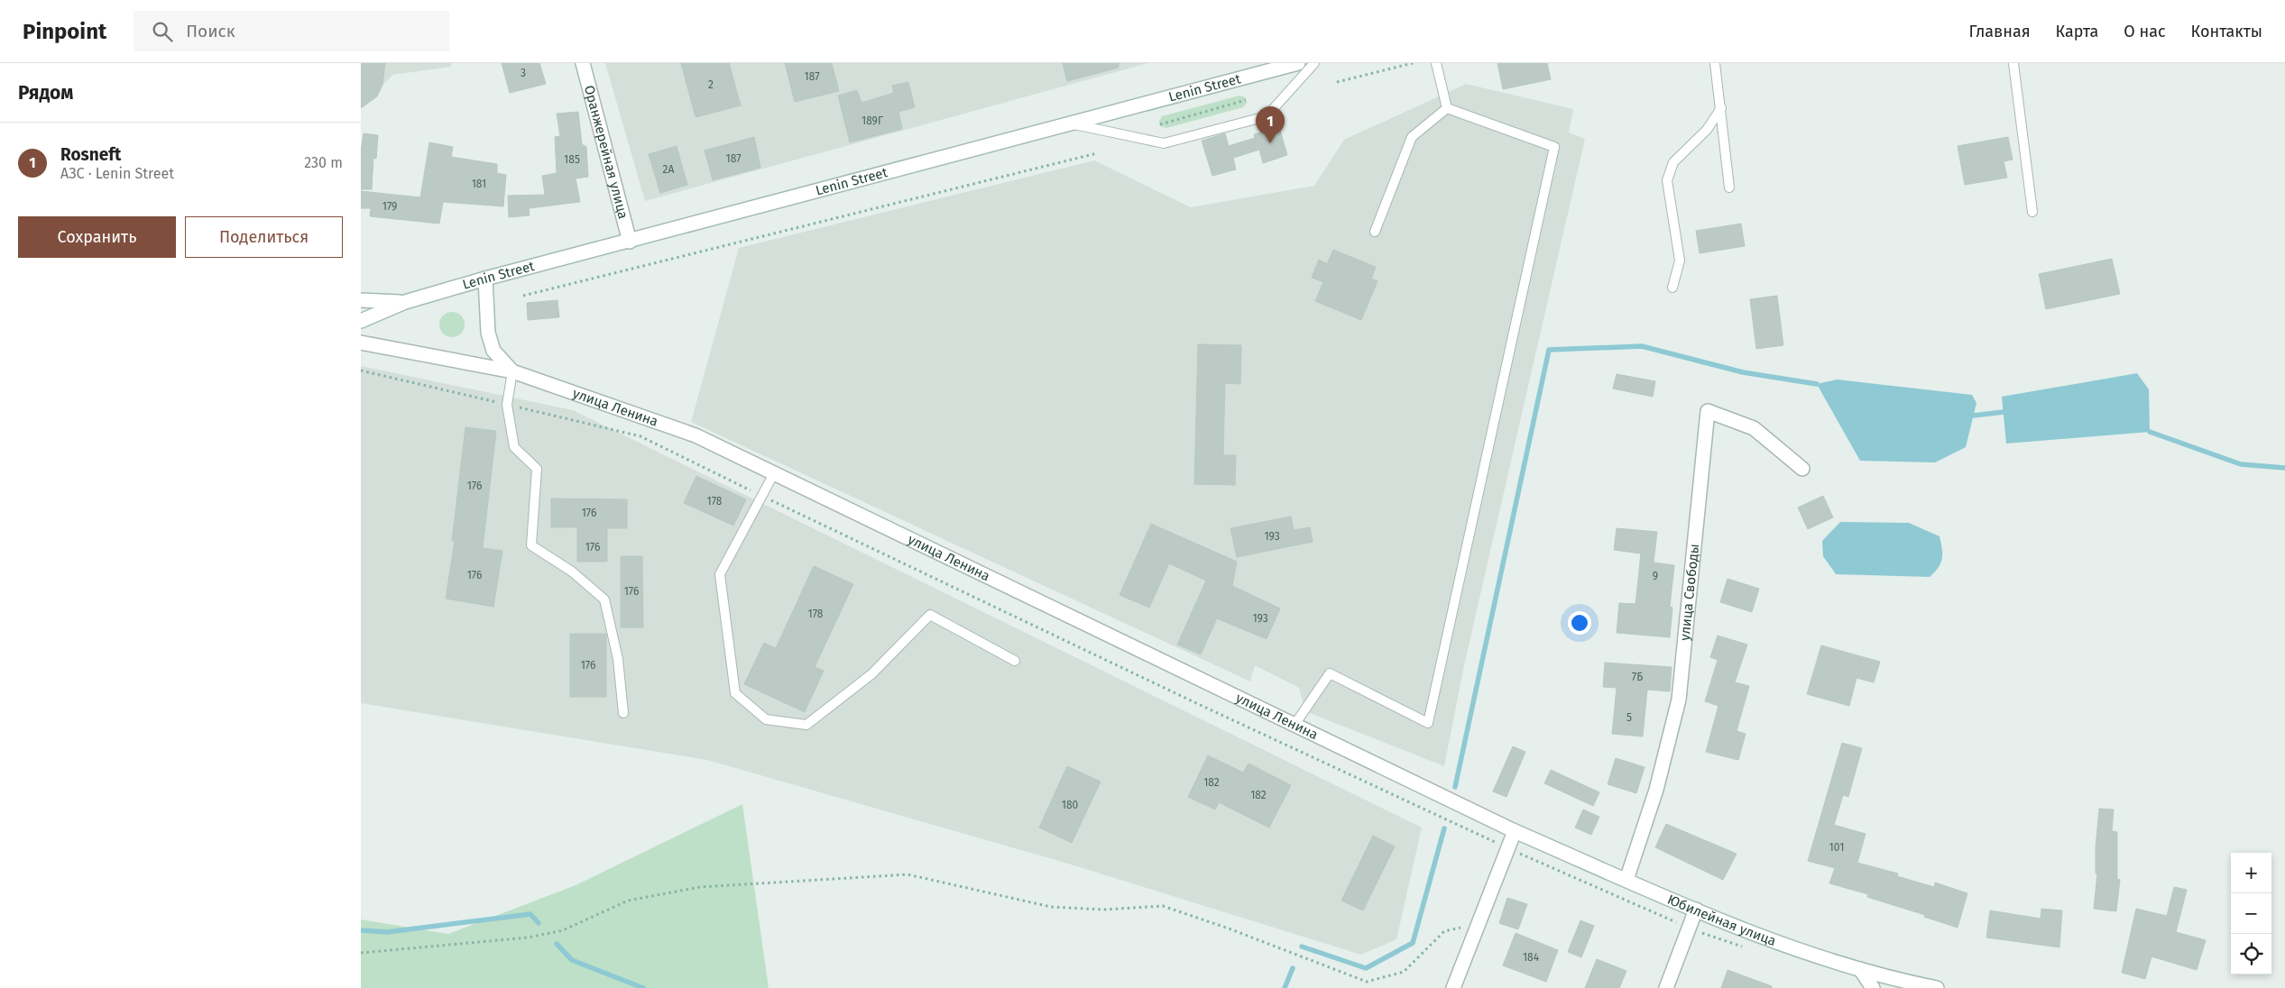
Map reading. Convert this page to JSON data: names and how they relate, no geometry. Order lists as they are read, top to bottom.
{
  "streets": {
    "street": [
      "Lenin Street",
      "Оранжерейная улица",
      "улица Ленина",
      "улица Свободы",
      "Юбилейная улица"
    ]
  },
  "crossings": [
    ["Lenin Street", "Оранжерейная улица"],
    ["улица Ленина", "Юбилейная улица"],
    ["улица Свободы", "Юбилейная улица"]
  ],
  "house_numbers": [
    "3",
    "187",
    "2",
    "189Г",
    "187",
    "185",
    "2А",
    "181",
    "179",
    "176",
    "178",
    "176",
    "193",
    "176",
    "176",
    "9",
    "176",
    "178",
    "193",
    "176",
    "7Б",
    "5",
    "182",
    "182",
    "180",
    "101",
    "184"
  ],
  "page": {
    "header": "Pinpoint",
    "search": "Поиск",
    "nav": [
      "Главная",
      "Карта",
      "О нас",
      "Контакты"
    ],
    "heading": "Рядом",
    "pins": "1",
    "list": [
      {
        "mark": "1",
        "name": "Rosneft",
        "note": "АЗС · Lenin Street",
        "value": "230 m"
      }
    ],
    "buttons": ["Сохранить", "Поделиться"],
    "map_buttons": ["+", "−"]
  }
}
